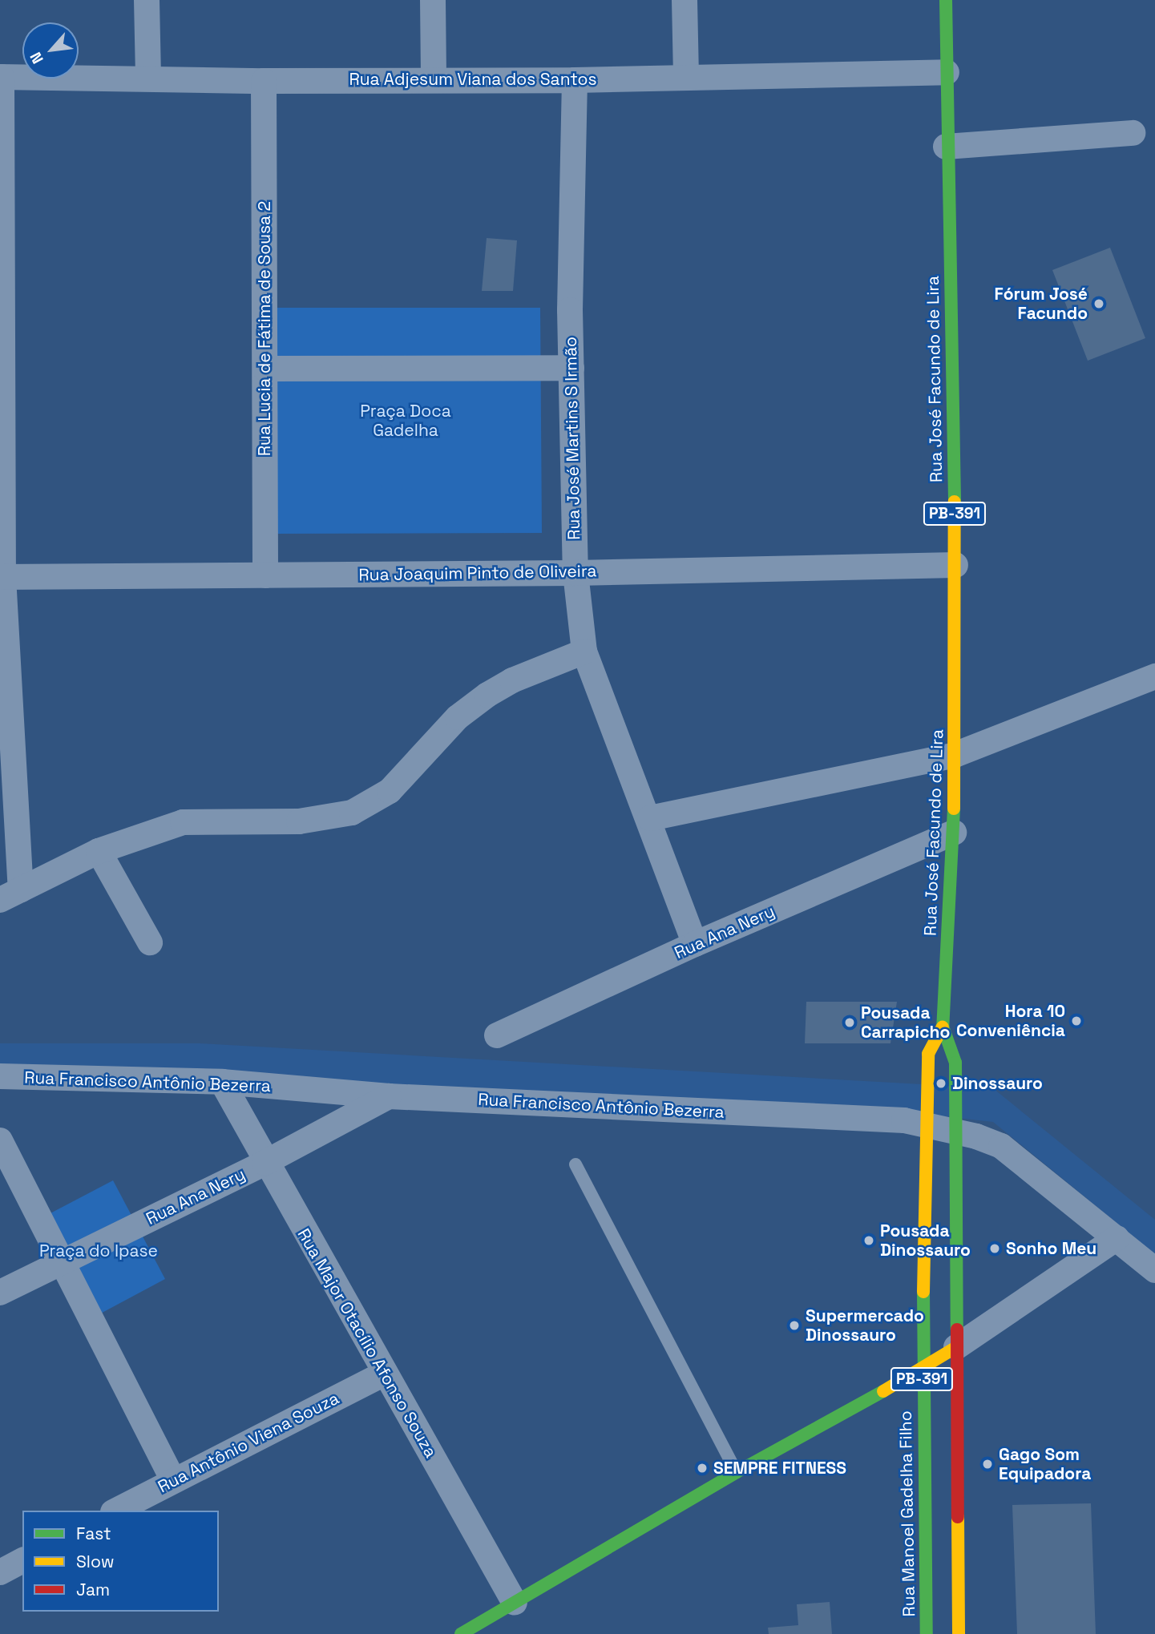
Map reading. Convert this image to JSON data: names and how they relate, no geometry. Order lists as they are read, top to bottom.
{
  "streets": {
    "main road": ["Rua José Facundo de Lira", "PB-391", "Rua Manoel Gadelha Filho"],
    "street": [
      "Rua Adjesum Viana dos Santos",
      "Rua Lucia de Fátima de Sousa 2",
      "Rua José Martins S Irmão",
      "Rua Joaquim Pinto de Oliveira",
      "Rua Ana Nery",
      "Rua Francisco Antônio Bezerra",
      "Rua Major Otacílio Afonso Souza",
      "Rua Antônio Viena Souza"
    ]
  },
  "crossings": [
    ["Rua Adjesum Viana dos Santos", "Rua Lucia de Fátima de Sousa 2"],
    ["Rua Adjesum Viana dos Santos", "Rua José Facundo de Lira"],
    ["Rua Adjesum Viana dos Santos", "Rua José Martins S Irmão"],
    ["Rua Lucia de Fátima de Sousa 2", "Rua Joaquim Pinto de Oliveira"],
    ["Rua José Facundo de Lira", "PB-391"],
    ["Rua José Facundo de Lira", "Rua Joaquim Pinto de Oliveira"],
    ["Rua José Facundo de Lira", "Rua Ana Nery"],
    ["Rua José Facundo de Lira", "Rua Francisco Antônio Bezerra"],
    ["Rua José Facundo de Lira", "Rua Manoel Gadelha Filho"],
    ["Rua José Martins S Irmão", "Rua Joaquim Pinto de Oliveira"],
    ["Rua José Martins S Irmão", "Rua Ana Nery"],
    ["PB-391", "Rua Francisco Antônio Bezerra"],
    ["Rua Ana Nery", "Rua Francisco Antônio Bezerra"],
    ["Rua Ana Nery", "Rua Major Otacílio Afonso Souza"],
    ["Rua Francisco Antônio Bezerra", "Rua Major Otacílio Afonso Souza"],
    ["Rua Francisco Antônio Bezerra", "Rua Manoel Gadelha Filho"],
    ["Rua Major Otacílio Afonso Souza", "Rua Antônio Viena Souza"]
  ],
  "parks": ["Praça Doca Gadelha", "Praça do Ipase"],
  "places": [
    "Fórum José Facundo",
    "Hora 10 Conveniência",
    "Pousada Carrapicho",
    "Dinossauro",
    "Pousada Dinossauro",
    "Sonho Meu",
    "Supermercado Dinossauro",
    "Gago Som Equipadora",
    "SEMPRE FITNESS"
  ],
  "legend": ["Fast", "Slow", "Jam"],
  "north": "bottom left"
}
